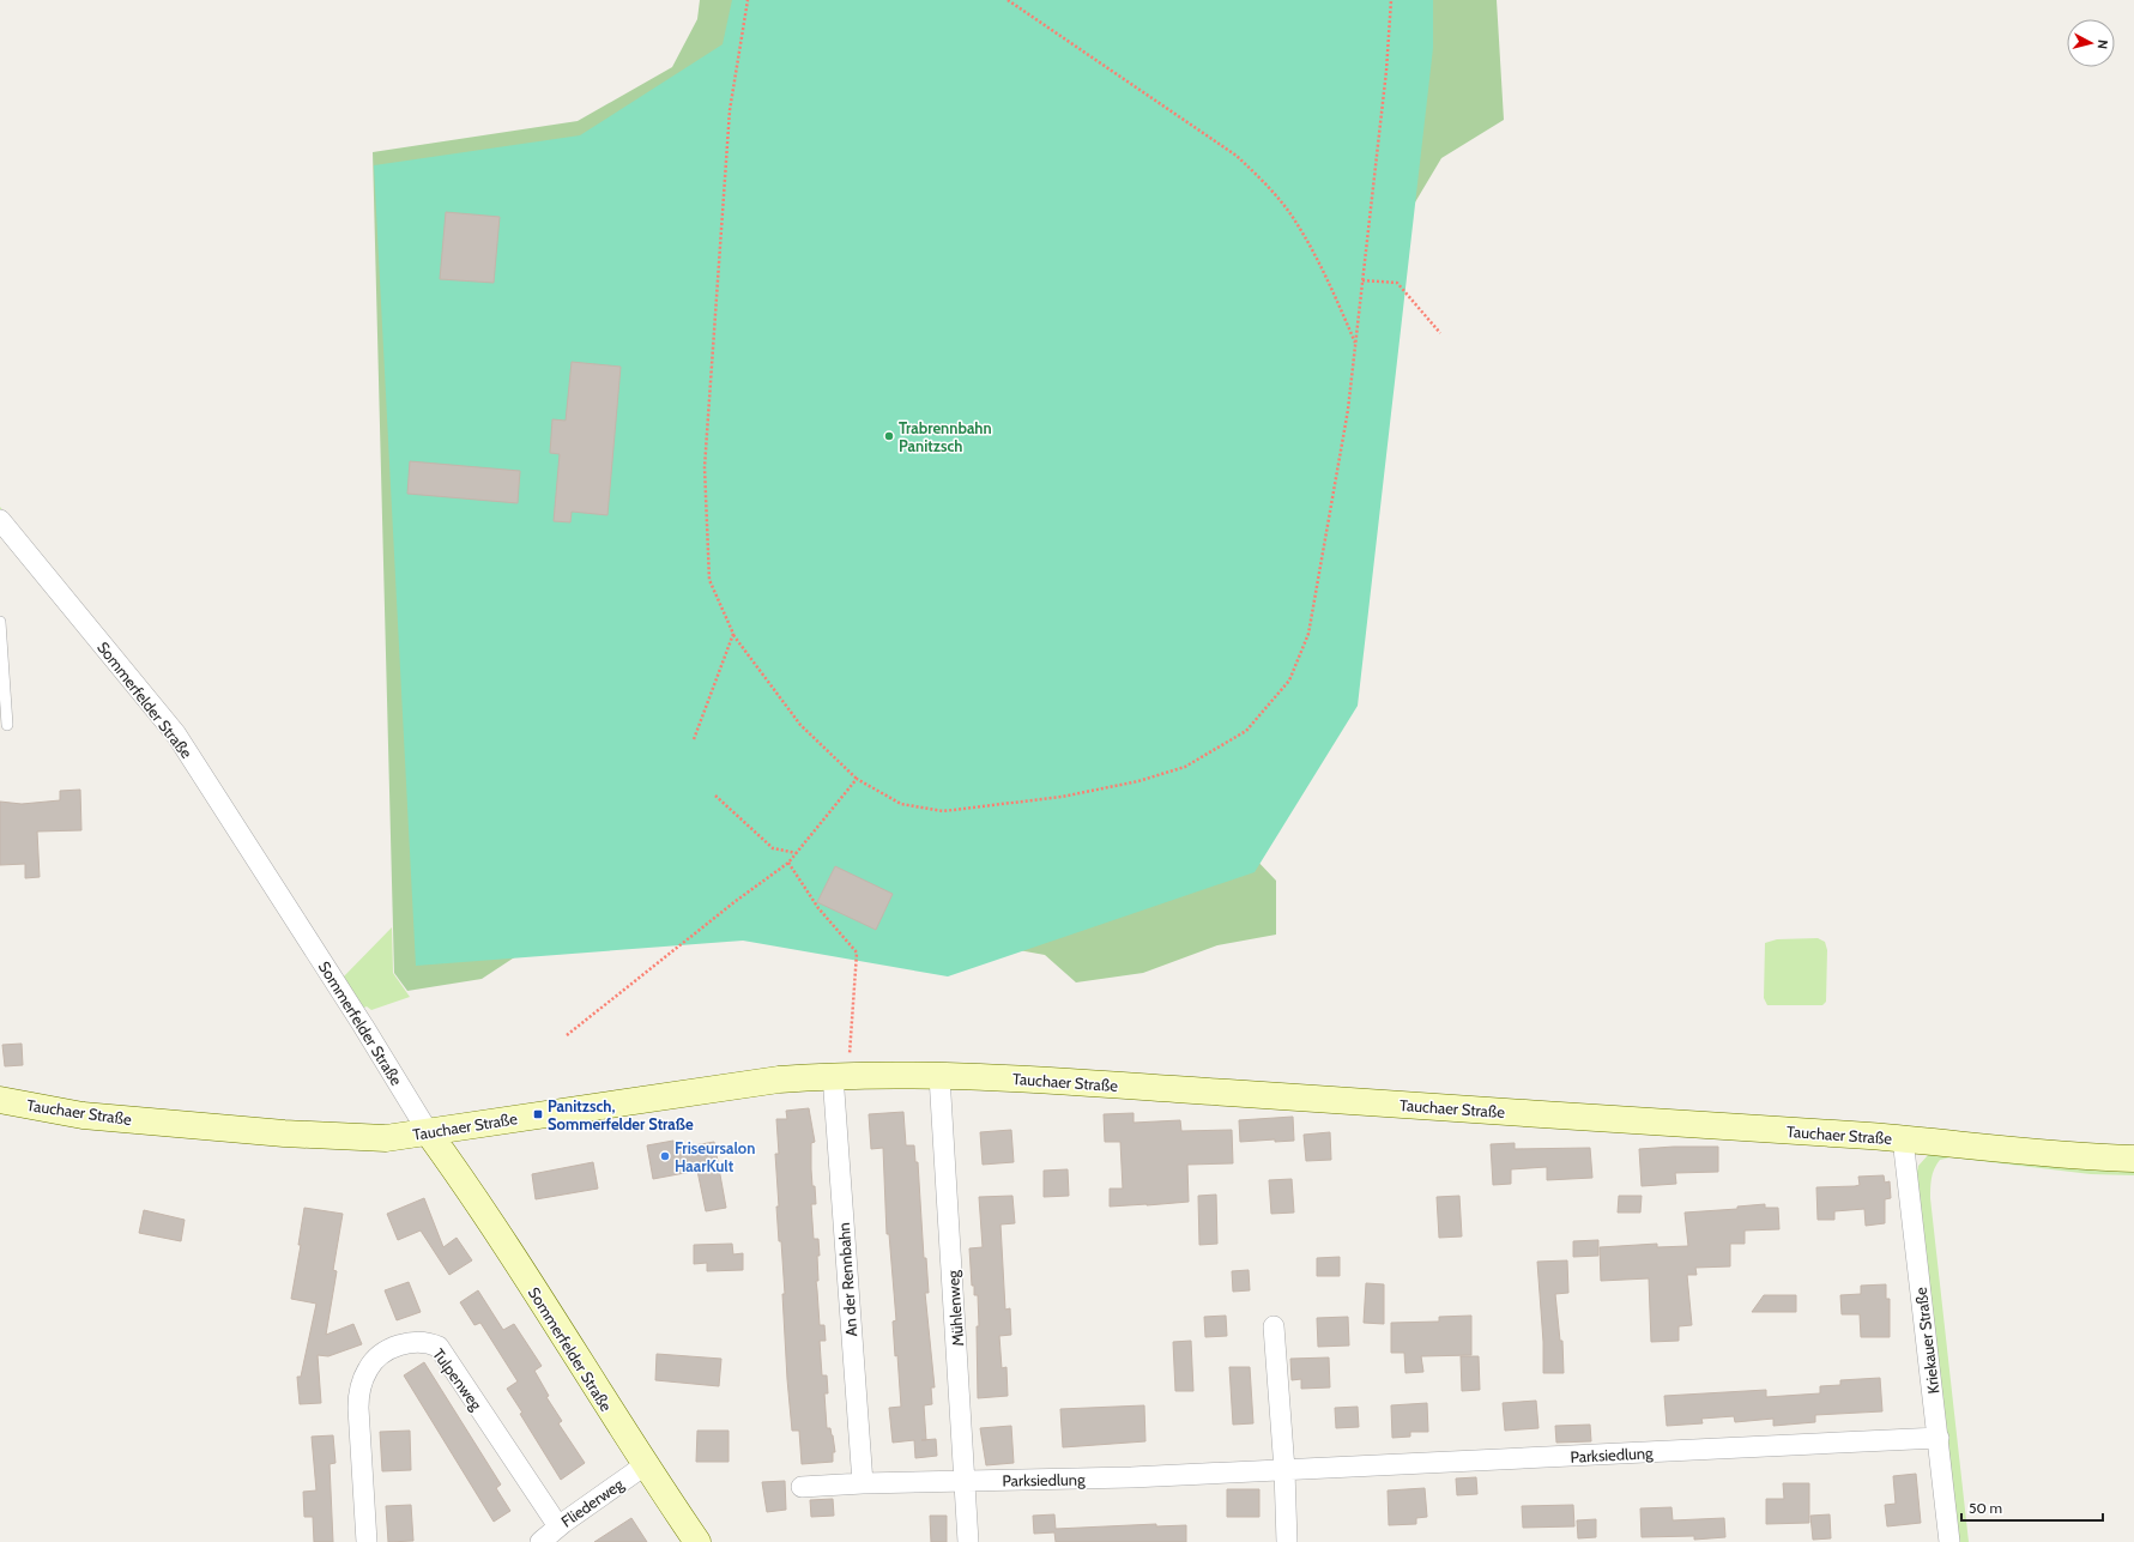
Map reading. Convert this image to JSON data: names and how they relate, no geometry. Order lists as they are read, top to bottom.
{
  "streets": {
    "street": [
      "Sommerfelder Straße",
      "Tauchaer Straße",
      "An der Rennbahn",
      "Mühlenweg",
      "Kriekauer Straße",
      "Tulpenweg",
      "Parksiedlung",
      "Fliederweg"
    ]
  },
  "crossings": [
    ["Sommerfelder Straße", "Tauchaer Straße"],
    ["Sommerfelder Straße", "Fliederweg"],
    ["Tauchaer Straße", "An der Rennbahn"],
    ["Tauchaer Straße", "Mühlenweg"],
    ["Tauchaer Straße", "Kriekauer Straße"],
    ["An der Rennbahn", "Parksiedlung"],
    ["Mühlenweg", "Parksiedlung"],
    ["Kriekauer Straße", "Parksiedlung"],
    ["Tulpenweg", "Fliederweg"]
  ],
  "places": {
    "other": ["Trabrennbahn Panitzsch", "Friseursalon HaarKult"],
    "transit": ["Panitzsch, Sommerfelder Straße"]
  },
  "scale_bar": "50 m",
  "north": "right"
}
